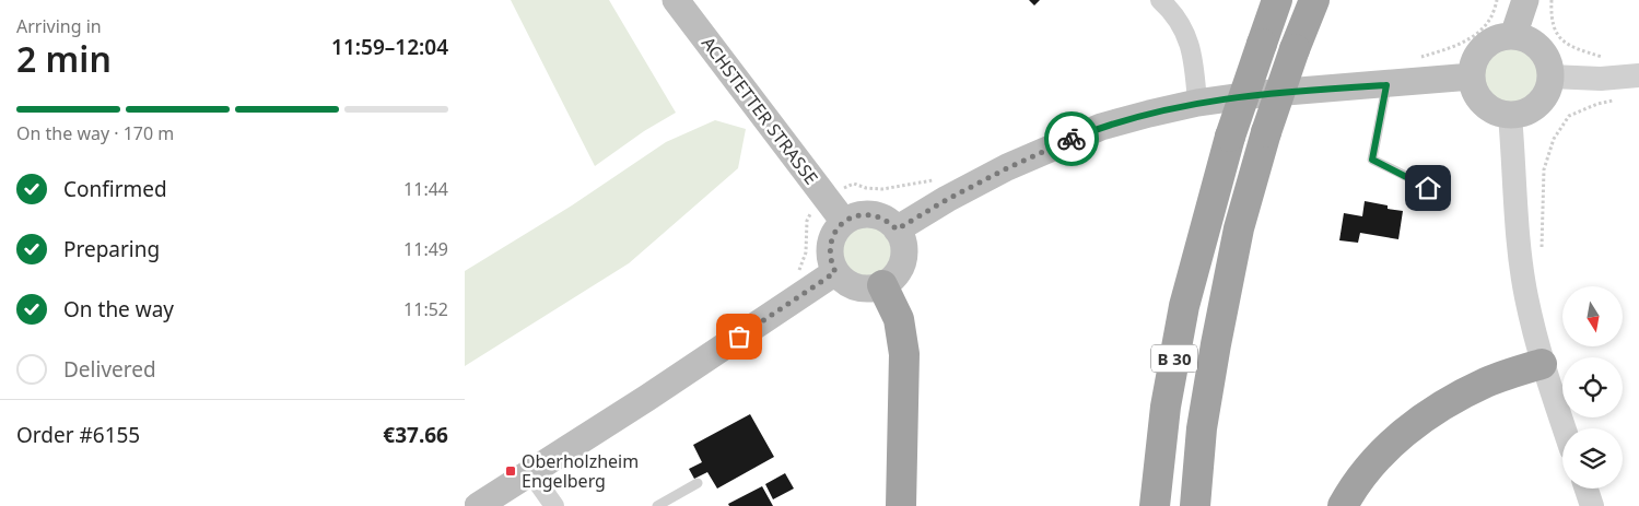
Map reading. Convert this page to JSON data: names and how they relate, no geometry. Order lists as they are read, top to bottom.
{
  "streets": {
    "highway": ["B 30"],
    "main road": ["ACHSTETTER STRASSE"]
  },
  "places": {
    "transit": ["Oberholzheim Engelberg"]
  },
  "north": "bottom",
  "page": {
    "heading": ["2 min", "Arriving in", "11:59–12:04"],
    "panel": ["Order #6155", "€37.66"],
    "bar": "On the way · 170 m",
    "list": [
      ["Confirmed", "11:44"],
      ["Preparing", "11:49"],
      ["On the way", "11:52"],
      "Delivered"
    ]
  }
}
